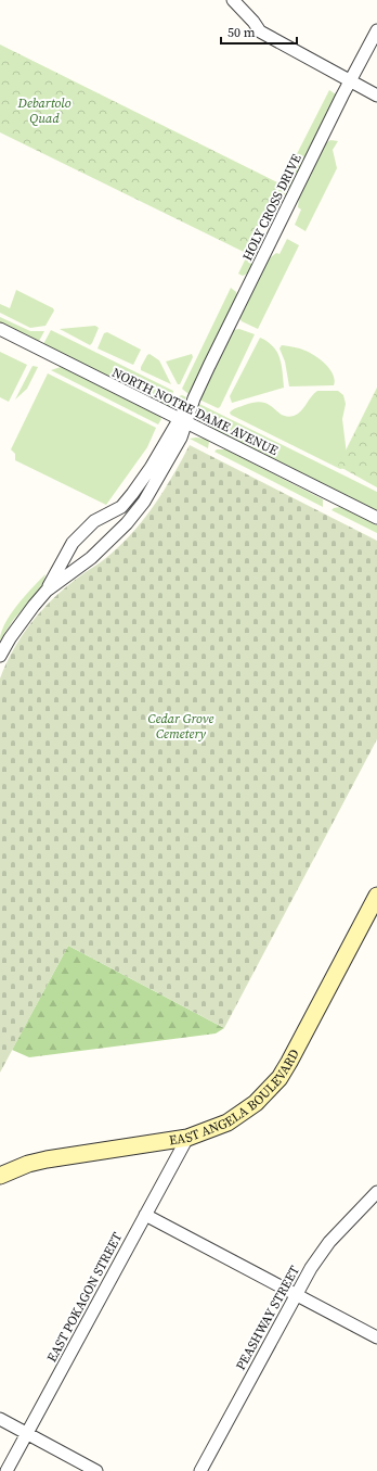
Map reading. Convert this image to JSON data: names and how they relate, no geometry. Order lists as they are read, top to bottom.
{
  "streets": {
    "main road": ["EAST ANGELA BOULEVARD"],
    "street": [
      "HOLY CROSS DRIVE",
      "NORTH NOTRE DAME AVENUE",
      "EAST POKAGON STREET",
      "PEASHWAY STREET"
    ]
  },
  "crossings": [
    ["HOLY CROSS DRIVE", "NORTH NOTRE DAME AVENUE"],
    ["EAST ANGELA BOULEVARD", "EAST POKAGON STREET"]
  ],
  "parks": ["Debartolo Quad", "Cedar Grove Cemetery"],
  "scale_bar": "50 m"
}
